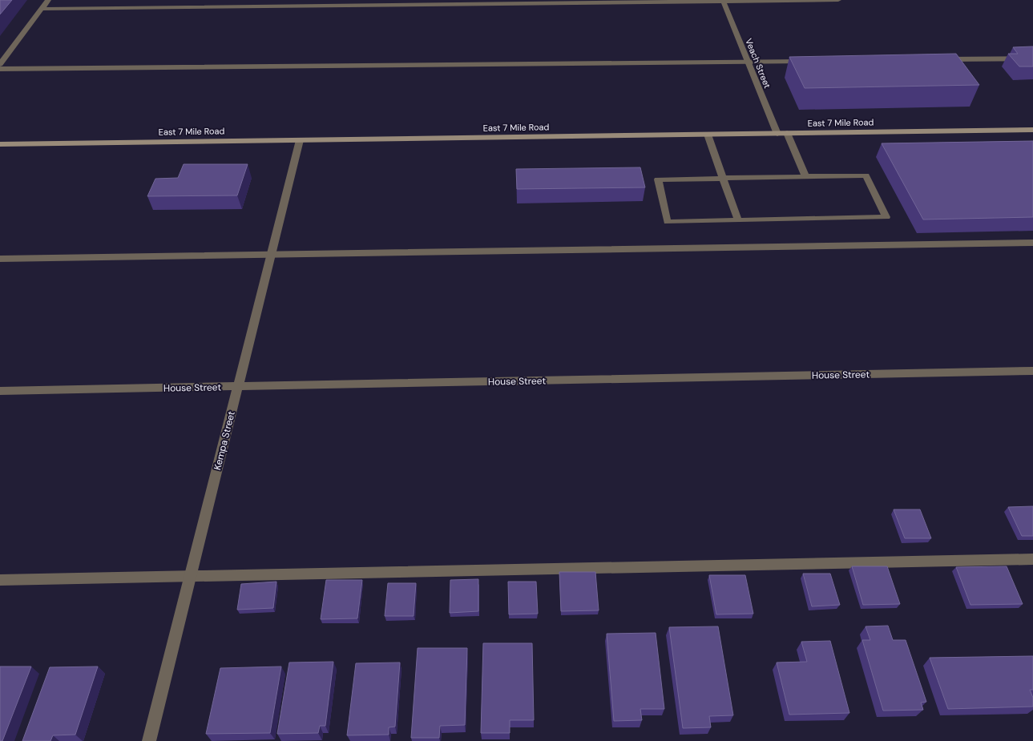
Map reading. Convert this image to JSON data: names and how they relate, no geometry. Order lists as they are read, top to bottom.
{
  "streets": {
    "street": [
      "Veach Street",
      "East 7 Mile Road",
      "House Street",
      "Kempa Street"
    ]
  },
  "crossings": [
    ["Veach Street", "East 7 Mile Road"],
    ["East 7 Mile Road", "Kempa Street"],
    ["House Street", "Kempa Street"]
  ]
}
